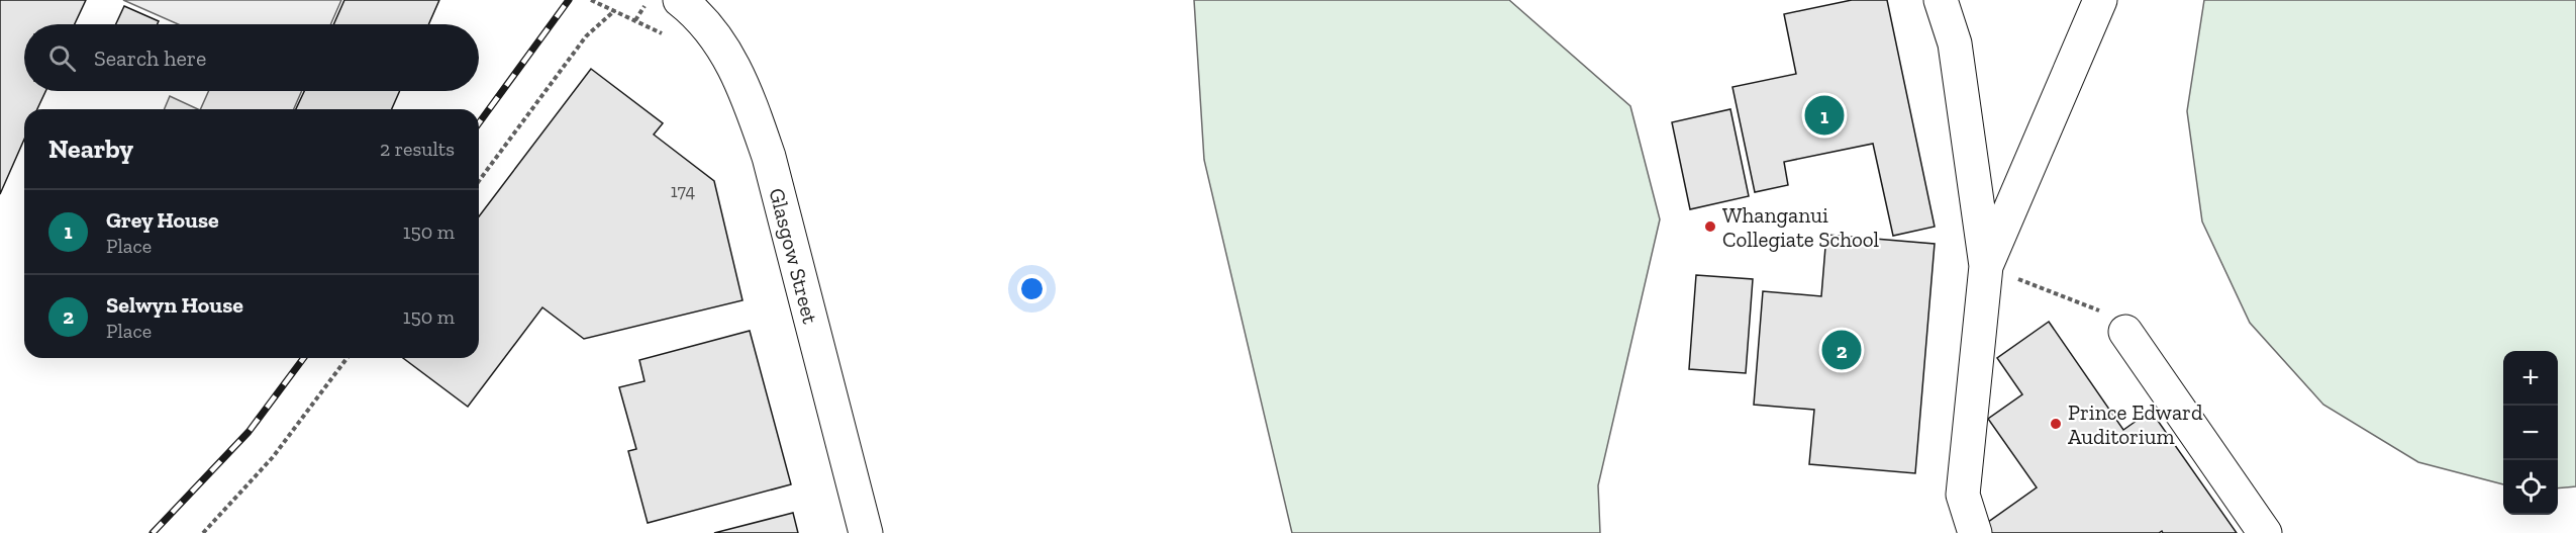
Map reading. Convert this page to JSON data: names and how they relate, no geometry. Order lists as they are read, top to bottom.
{
  "streets": {
    "main road": ["Glasgow Street"]
  },
  "places": ["Whanganui Collegiate School", "Prince Edward Auditorium"],
  "house_numbers": ["174"],
  "page": {
    "search": "Search here",
    "pins": ["1", "2"],
    "heading": ["Nearby", "2 results"],
    "list": [
      {
        "mark": "1",
        "name": "Grey House",
        "note": "Place",
        "value": "150 m"
      },
      {
        "mark": "2",
        "name": "Selwyn House",
        "note": "Place",
        "value": "150 m"
      }
    ],
    "map_buttons": ["+", "−"]
  }
}
